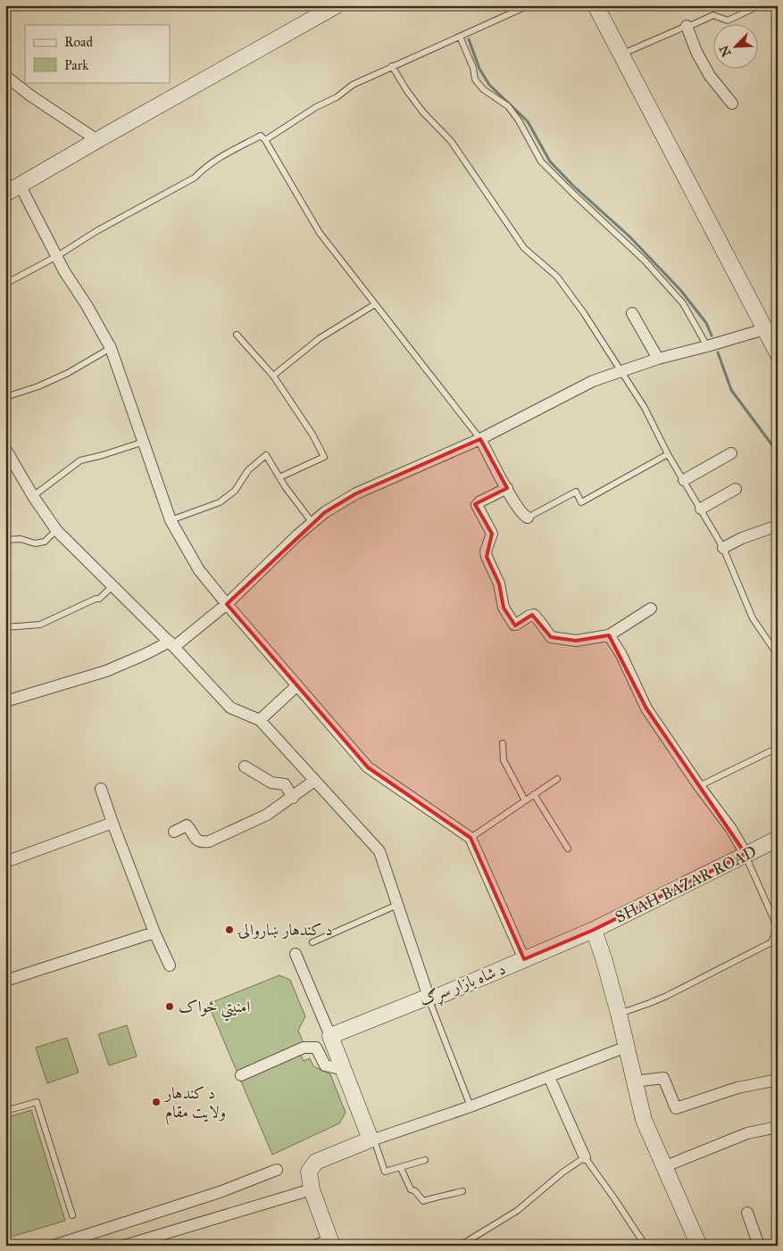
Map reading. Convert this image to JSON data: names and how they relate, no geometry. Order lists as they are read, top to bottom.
{
  "streets": {
    "main road": ["SHAH BAZAR ROAD", "د شاه بازار سړګ"]
  },
  "crossings": [
    ["SHAH BAZAR ROAD", "د شاه بازار سړګ"]
  ],
  "places": ["د کندهار ښاروالۍ", "امنيتي ځواک", "د کندهار ولايت مقام"],
  "legend": ["Road", "Park"],
  "north": "bottom left"
}
